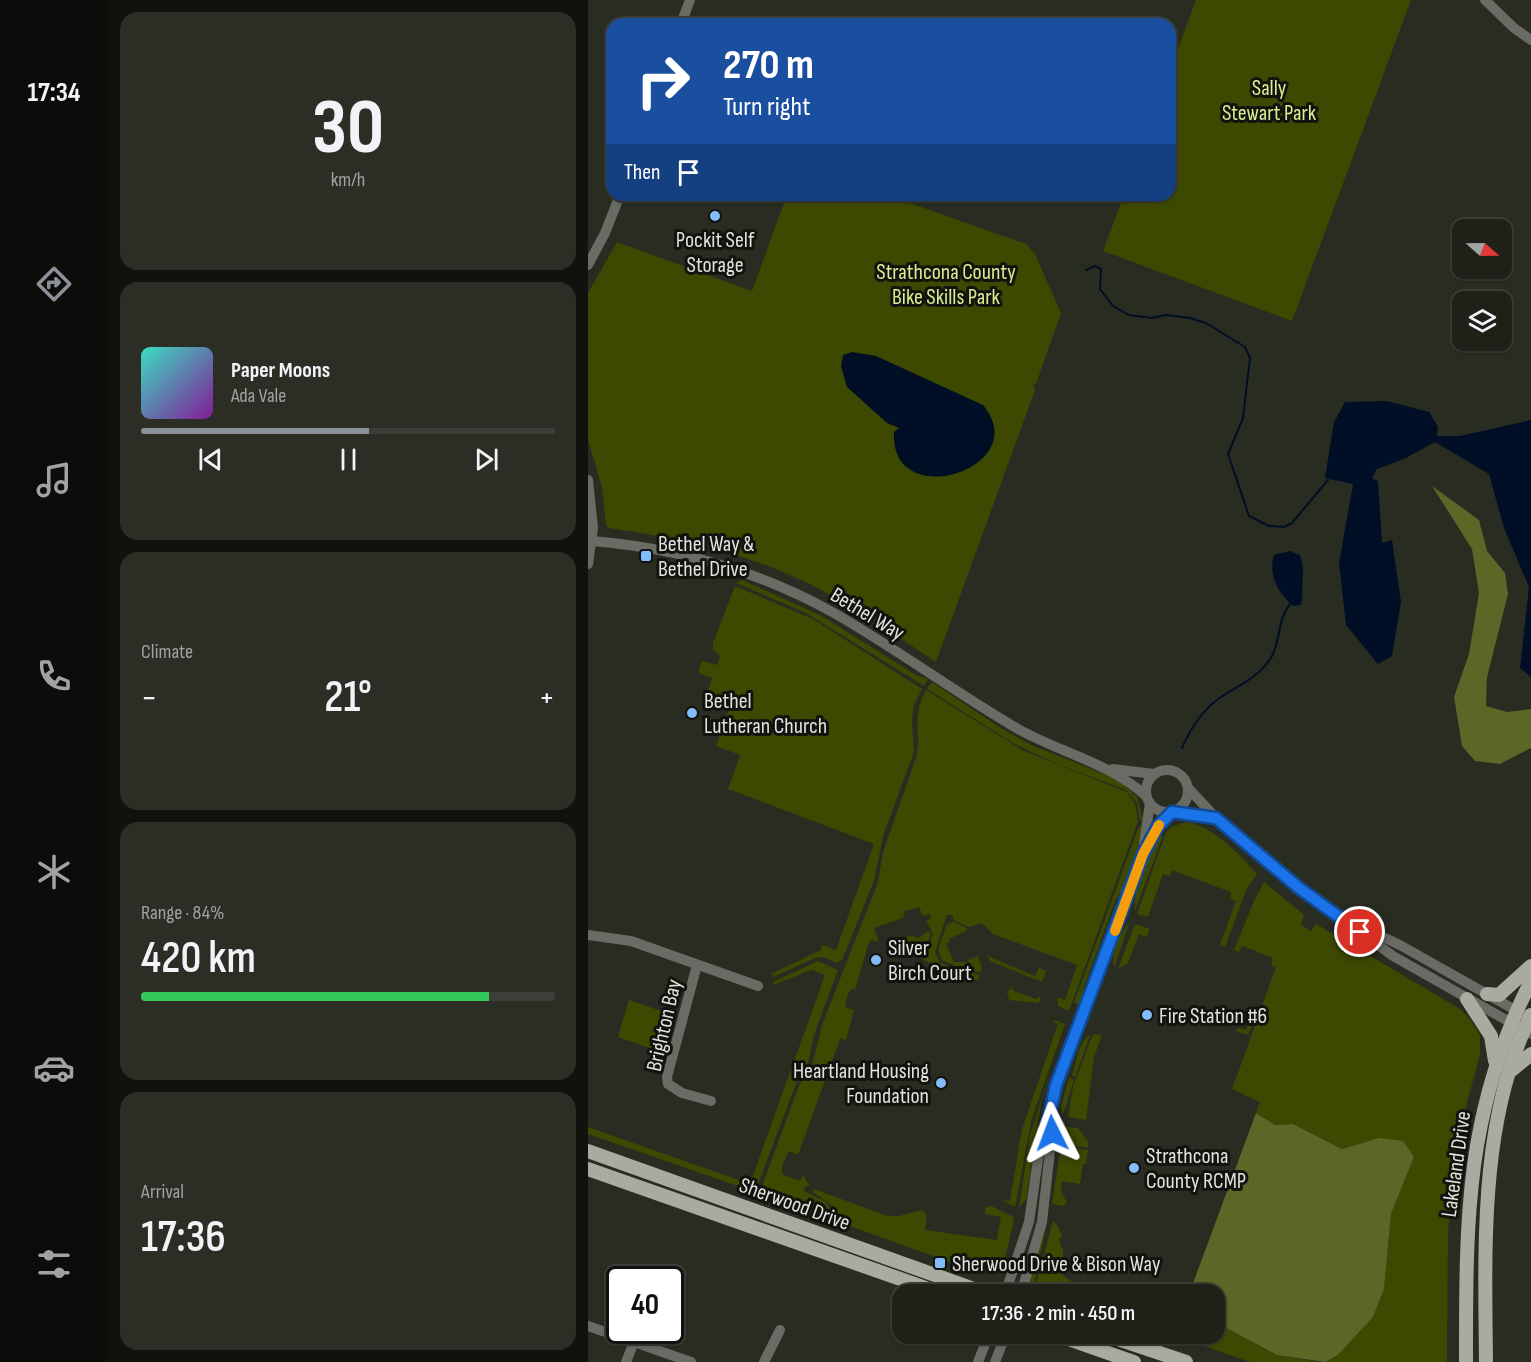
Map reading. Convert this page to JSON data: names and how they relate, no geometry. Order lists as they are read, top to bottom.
{
  "streets": {
    "main road": ["Lakeland Drive", "Sherwood Drive"],
    "street": ["Bethel Way", "Brighton Bay"]
  },
  "parks": ["Sally Stewart Park", "Strathcona County Bike Skills Park"],
  "places": {
    "other": [
      "Pockit Self Storage",
      "Bethel Lutheran Church",
      "Silver Birch Court",
      "Fire Station #6",
      "Heartland Housing Foundation",
      "Strathcona County RCMP"
    ],
    "transit": ["Bethel Way & Bethel Drive", "Sherwood Drive & Bison Way"]
  },
  "north": "right",
  "page": {
    "tabs": "17:34",
    "tile": [
      ["30", "km/h"],
      "Climate",
      ["Range · 84%", "420 km"],
      ["Arrival", "17:36"]
    ],
    "turn": ["270 m", "Turn right"],
    "then": "Then",
    "song": ["Paper Moons", "Ada Vale"],
    "heat": ["−", "21°", "+"],
    "limit": "40",
    "trip": "17:36 · 2 min · 450 m"
  }
}
